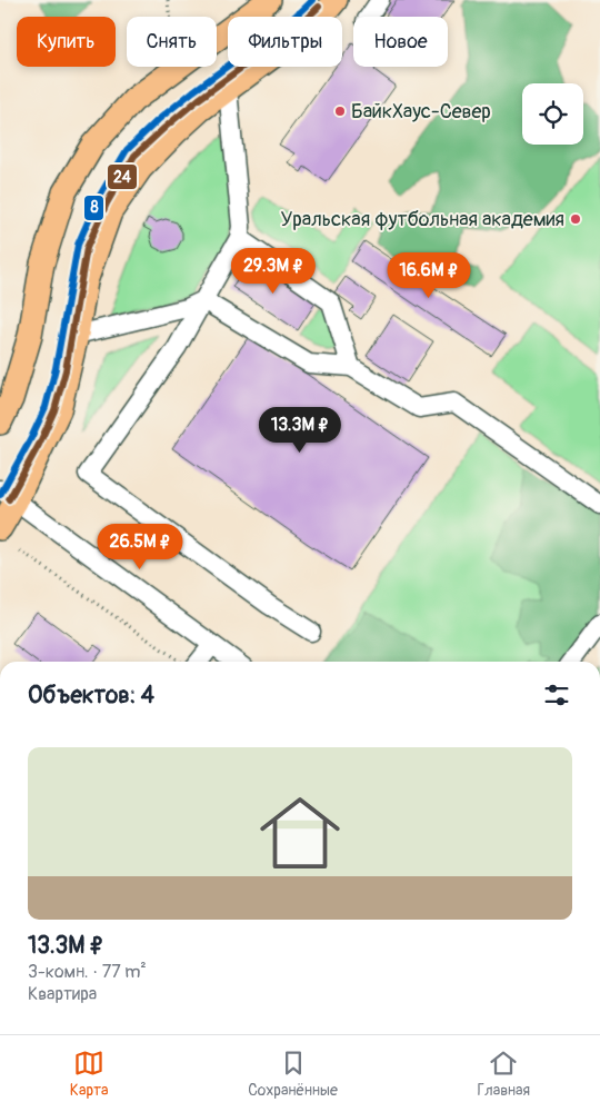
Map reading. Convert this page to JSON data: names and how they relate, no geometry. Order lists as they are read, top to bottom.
{
  "places": ["БайкХаус-Север", "Уральская футбольная академия"],
  "lines": ["transit line 8", "transit line 24"],
  "page": {
    "chip": [
      "Купить",
      "Снять",
      "Фильтры",
      "Новое"
    ],
    "price": [
      "29.3M ₽",
      "16.6M ₽",
      "13.3M ₽",
      "26.5M ₽"
    ],
    "heading": "Объектов: 4",
    "list": [
      {
        "name": "13.3M ₽",
        "note": "3-комн. · 77 m² · Квартира"
      }
    ],
    "tabs": ["Карта", "Сохранённые", "Главная"]
  }
}
